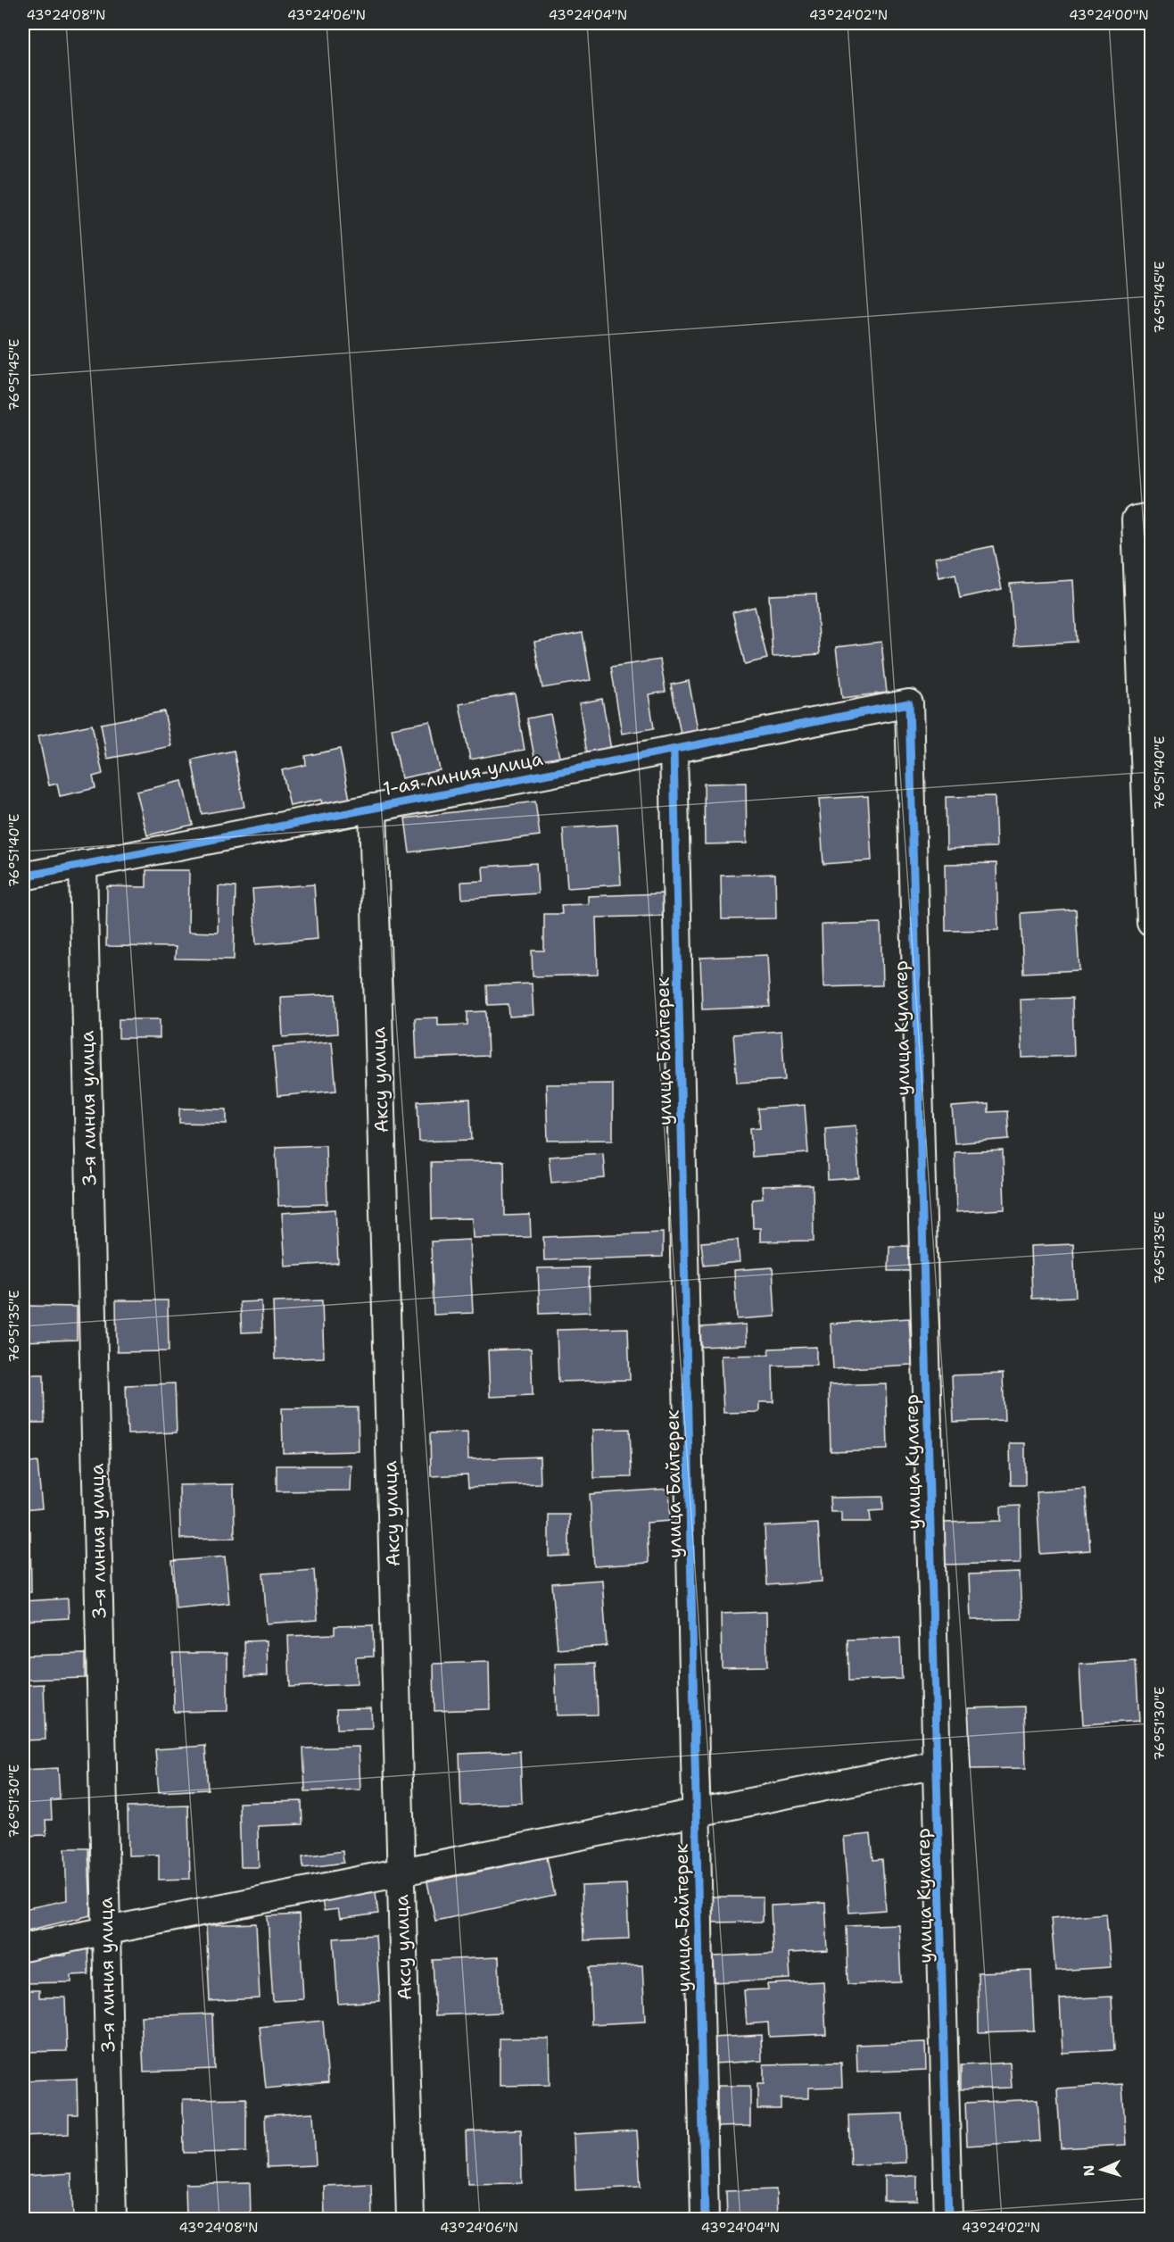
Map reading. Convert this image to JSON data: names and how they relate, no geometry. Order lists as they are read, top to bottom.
{
  "streets": {
    "street": [
      "1-ая линия улица",
      "улица Кулагер",
      "улица Байтерек",
      "Аксу улица",
      "3-я линия улица"
    ]
  },
  "crossings": [
    ["1-ая линия улица", "улица Кулагер"],
    ["1-ая линия улица", "улица Байтерек"],
    ["1-ая линия улица", "Аксу улица"],
    ["1-ая линия улица", "3-я линия улица"]
  ],
  "north": "left",
  "coordinates": [
    "43°24'08\"N",
    "43°24'06\"N",
    "43°24'04\"N",
    "43°24'02\"N",
    "43°24'00\"N",
    "76°51'45\"E",
    "76°51'40\"E",
    "76°51'35\"E",
    "76°51'30\"E"
  ]
}
